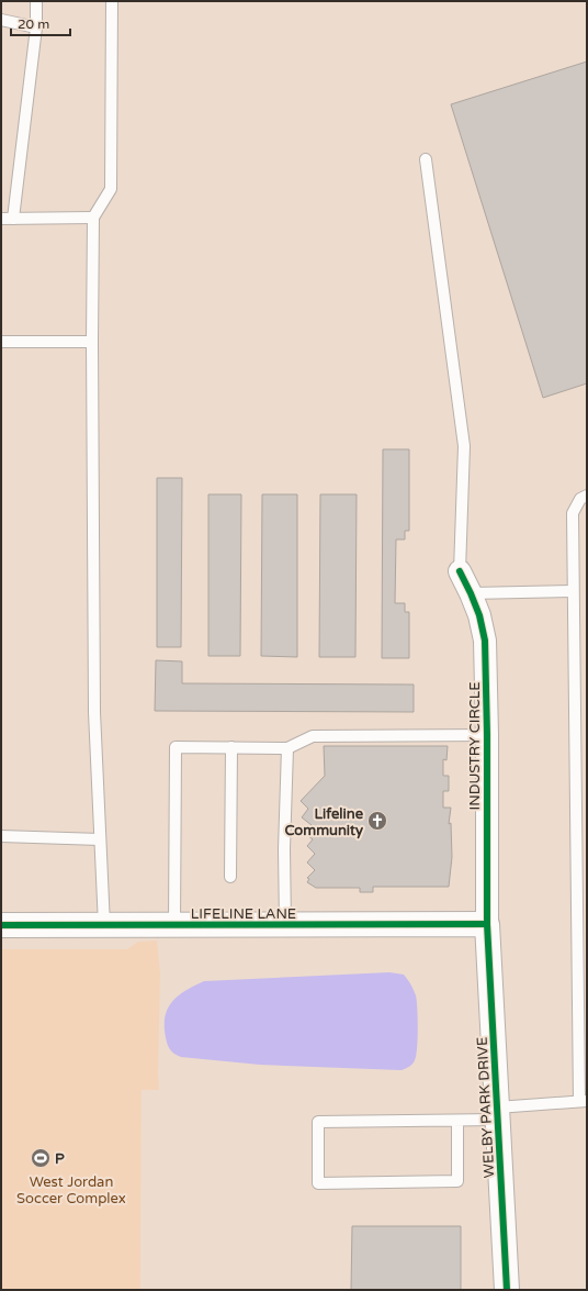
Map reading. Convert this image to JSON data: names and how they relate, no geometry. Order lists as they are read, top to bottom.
{
  "streets": {
    "street": ["INDUSTRY CIRCLE", "LIFELINE LANE", "WELBY PARK DRIVE"]
  },
  "crossings": [
    ["INDUSTRY CIRCLE", "LIFELINE LANE"],
    ["INDUSTRY CIRCLE", "WELBY PARK DRIVE"],
    ["LIFELINE LANE", "WELBY PARK DRIVE"]
  ],
  "parks": ["West Jordan Soccer Complex"],
  "places": {
    "church": ["Lifeline Community"],
    "sports": ["P"]
  },
  "scale_bar": "20 m"
}
